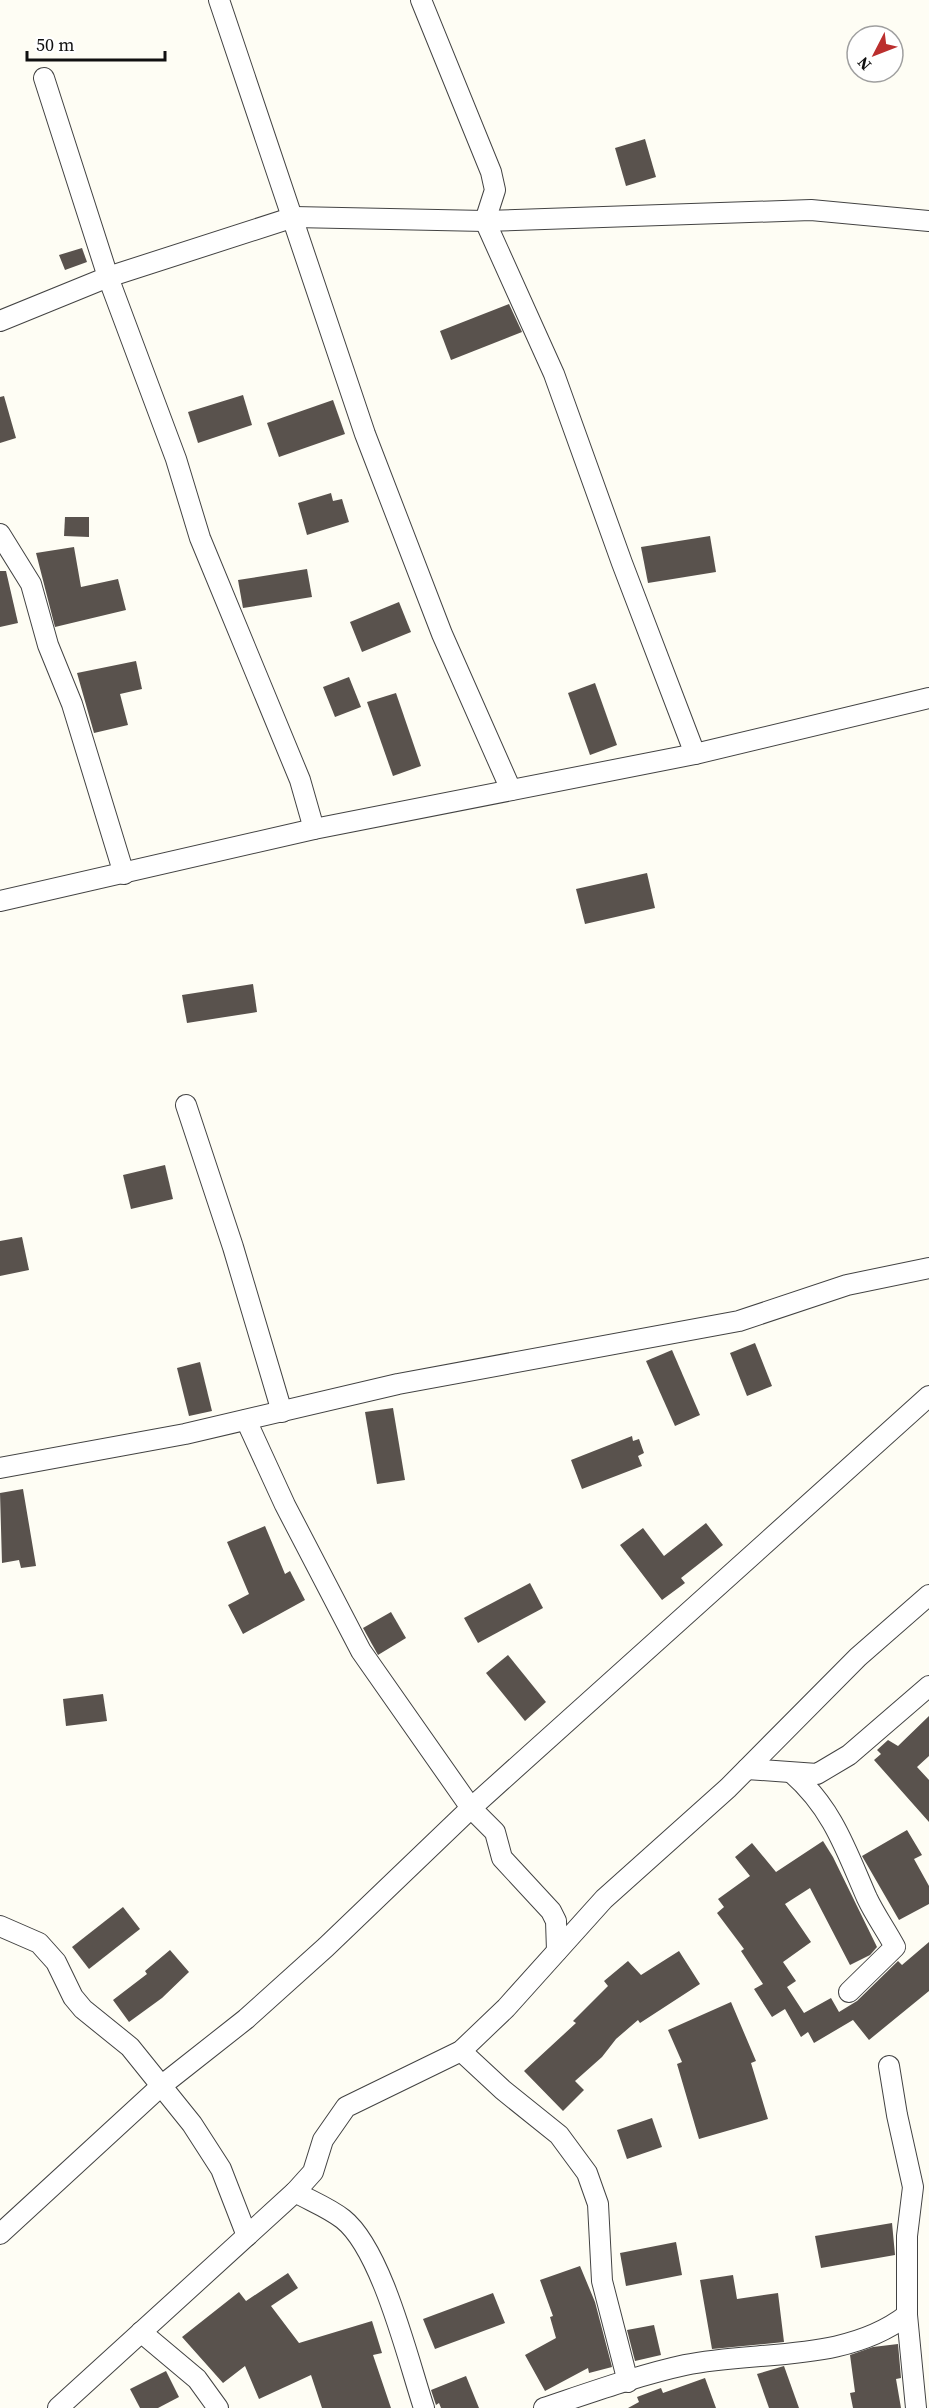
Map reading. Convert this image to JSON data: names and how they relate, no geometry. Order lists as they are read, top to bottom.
{
  "scale_bar": "50 m",
  "north": "bottom left"
}
